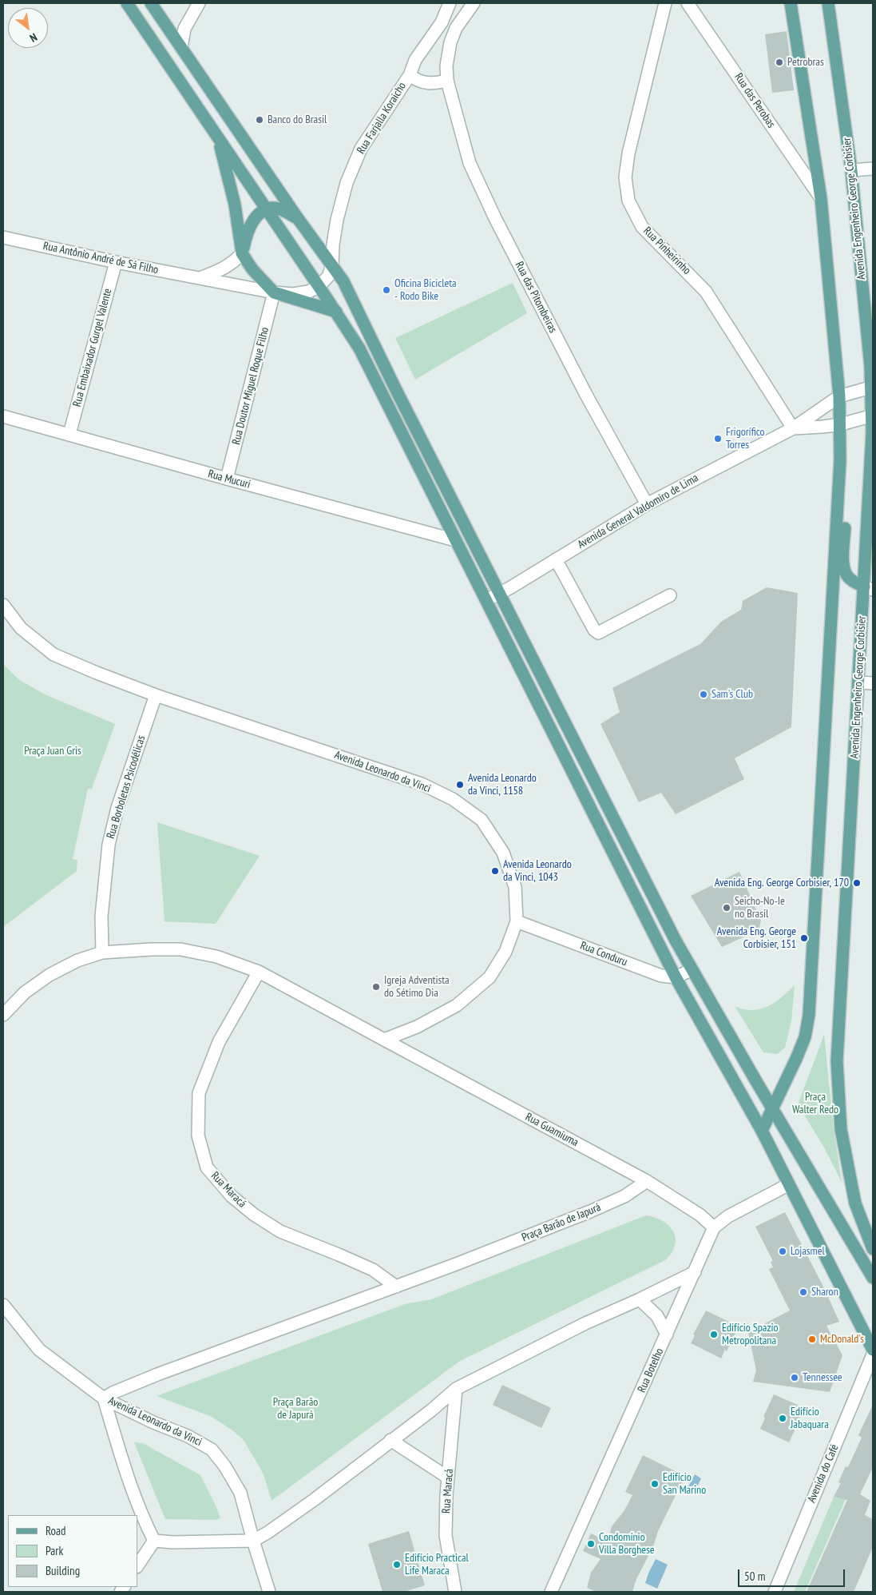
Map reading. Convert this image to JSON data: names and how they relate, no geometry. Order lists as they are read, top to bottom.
{
  "streets": {
    "main road": ["Avenida Engenheiro George Corbisier"],
    "street": [
      "Rua das Perobas",
      "Rua Farjalla Koraicho",
      "Rua Pinheirinho",
      "Rua Antônio André de Sá Filho",
      "Rua das Pitombeiras",
      "Rua Embaixador Gurgel Valente",
      "Rua Doutor Miguel Roque Filho",
      "Rua Mucuri",
      "Avenida General Valdomiro de Lima",
      "Avenida Leonardo da Vinci",
      "Rua Borboletas Psicodélicas",
      "Rua Conduru",
      "Rua Guamiuma",
      "Rua Maracá",
      "Praça Barão de Japurá",
      "Rua Botelho",
      "Avenida do Café"
    ]
  },
  "crossings": [
    ["Avenida Engenheiro George Corbisier", "Avenida General Valdomiro de Lima"],
    ["Rua Pinheirinho", "Avenida General Valdomiro de Lima"],
    ["Rua Antônio André de Sá Filho", "Rua Embaixador Gurgel Valente"],
    ["Rua Antônio André de Sá Filho", "Rua Doutor Miguel Roque Filho"],
    ["Rua das Pitombeiras", "Avenida General Valdomiro de Lima"],
    ["Rua Embaixador Gurgel Valente", "Rua Mucuri"],
    ["Rua Doutor Miguel Roque Filho", "Rua Mucuri"],
    ["Avenida Leonardo da Vinci", "Rua Borboletas Psicodélicas"],
    ["Avenida Leonardo da Vinci", "Rua Conduru"],
    ["Avenida Leonardo da Vinci", "Rua Guamiuma"],
    ["Avenida Leonardo da Vinci", "Praça Barão de Japurá"],
    ["Rua Guamiuma", "Praça Barão de Japurá"],
    ["Rua Guamiuma", "Rua Botelho"],
    ["Rua Maracá", "Praça Barão de Japurá"]
  ],
  "parks": ["Praça Juan Gris", "Praça Walter Redo", "Praça Barão de Japurá"],
  "places": [
    "Petrobras",
    "Banco do Brasil",
    "Oficina Bicicleta - Rodo Bike",
    "Frigorífico Torres",
    "Sam's Club",
    "Avenida Leonardo da Vinci, 1158",
    "Avenida Leonardo da Vinci, 1043",
    "Avenida Eng. George Corbisier, 170",
    "Seicho-No-Ie no Brasil",
    "Avenida Eng. George Corbisier, 151",
    "Igreja Adventista do Sétimo Dia",
    "Lojasmel",
    "Sharon",
    "Edifício Spazio Metropolitana",
    "McDonald's",
    "Tennessee",
    "Edifício Jabaquara",
    "Edifício San Marino",
    "Condomínio Villa Borghese",
    "Edifício Practical Life Maraca"
  ],
  "legend": ["Road", "Park", "Building"],
  "scale_bar": "50 m",
  "north": "bottom right"
}
